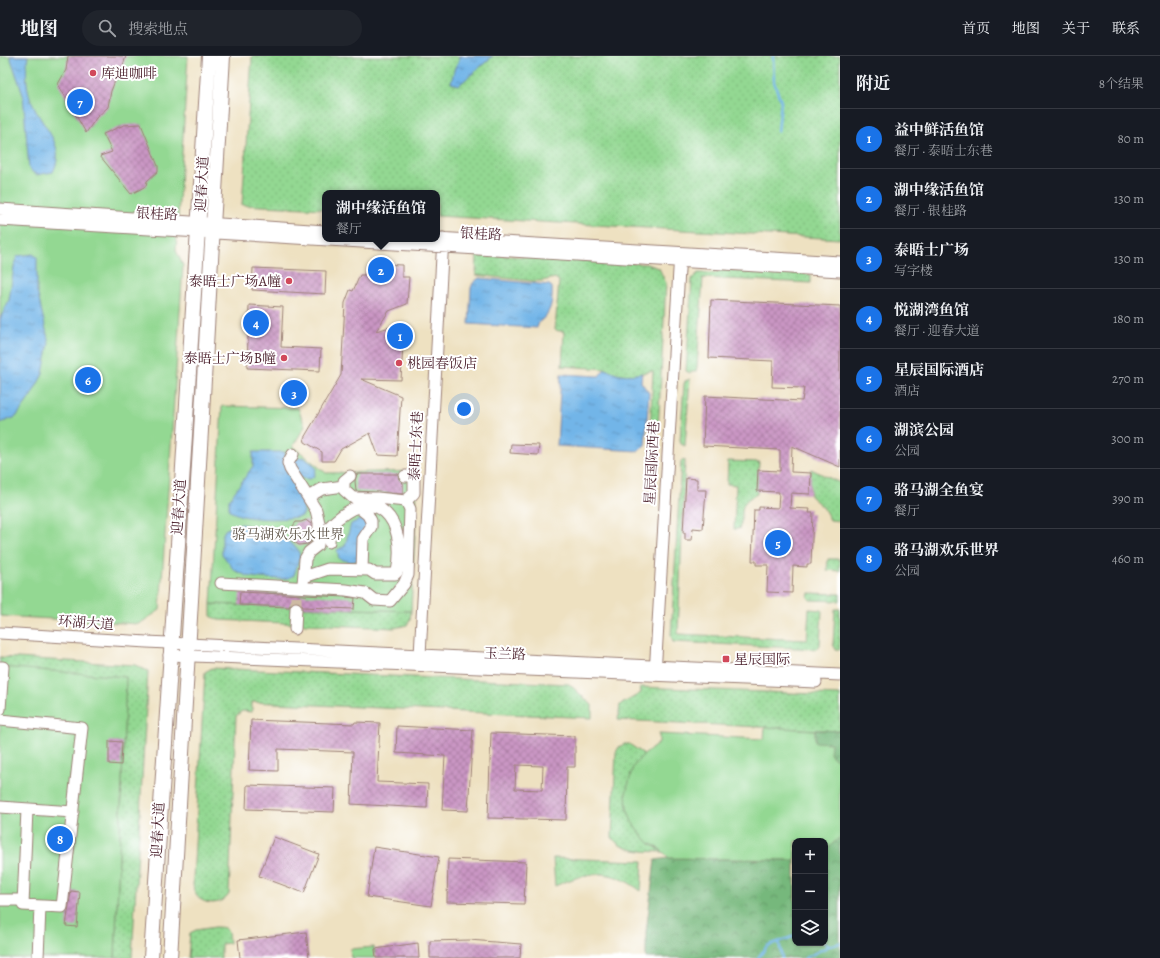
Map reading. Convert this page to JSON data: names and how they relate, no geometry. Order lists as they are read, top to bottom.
{
  "streets": {
    "main road": ["迎春大道"],
    "street": [
      "银桂路",
      "泰晤士东巷",
      "星辰国际西巷",
      "环湖大道",
      "玉兰路"
    ]
  },
  "crossings": [
    ["迎春大道", "银桂路"],
    ["迎春大道", "环湖大道"],
    ["迎春大道", "玉兰路"],
    ["银桂路", "泰晤士东巷"],
    ["银桂路", "星辰国际西巷"],
    ["泰晤士东巷", "玉兰路"],
    ["星辰国际西巷", "玉兰路"],
    ["环湖大道", "玉兰路"]
  ],
  "parks": ["骆马湖欢乐水世界"],
  "places": {
    "other": [
      "库迪咖啡",
      "泰晤士广场A幢",
      "泰晤士广场B幢",
      "桃园春饭店"
    ],
    "transit": ["星辰国际"]
  },
  "page": {
    "header": "地图",
    "search": "搜索地点",
    "nav": [
      "首页",
      "地图",
      "关于",
      "联系"
    ],
    "heading": ["附近", "8个结果"],
    "pins": [
      "7",
      "2",
      "4",
      "1",
      "6",
      "3",
      "5",
      "8"
    ],
    "list": [
      {
        "mark": "1",
        "name": "益中鲜活鱼馆",
        "note": "餐厅 · 泰晤士东巷",
        "value": "80 m"
      },
      {
        "mark": "2",
        "name": "湖中缘活鱼馆",
        "note": "餐厅 · 银桂路",
        "value": "130 m"
      },
      {
        "mark": "3",
        "name": "泰晤士广场",
        "note": "写字楼",
        "value": "130 m"
      },
      {
        "mark": "4",
        "name": "悦湖湾鱼馆",
        "note": "餐厅 · 迎春大道",
        "value": "180 m"
      },
      {
        "mark": "5",
        "name": "星辰国际酒店",
        "note": "酒店",
        "value": "270 m"
      },
      {
        "mark": "6",
        "name": "湖滨公园",
        "note": "公园",
        "value": "300 m"
      },
      {
        "mark": "7",
        "name": "骆马湖全鱼宴",
        "note": "餐厅",
        "value": "390 m"
      },
      {
        "mark": "8",
        "name": "骆马湖欢乐世界",
        "note": "公园",
        "value": "460 m"
      }
    ],
    "popup": ["湖中缘活鱼馆", "餐厅"],
    "map_buttons": ["+", "−"]
  }
}
